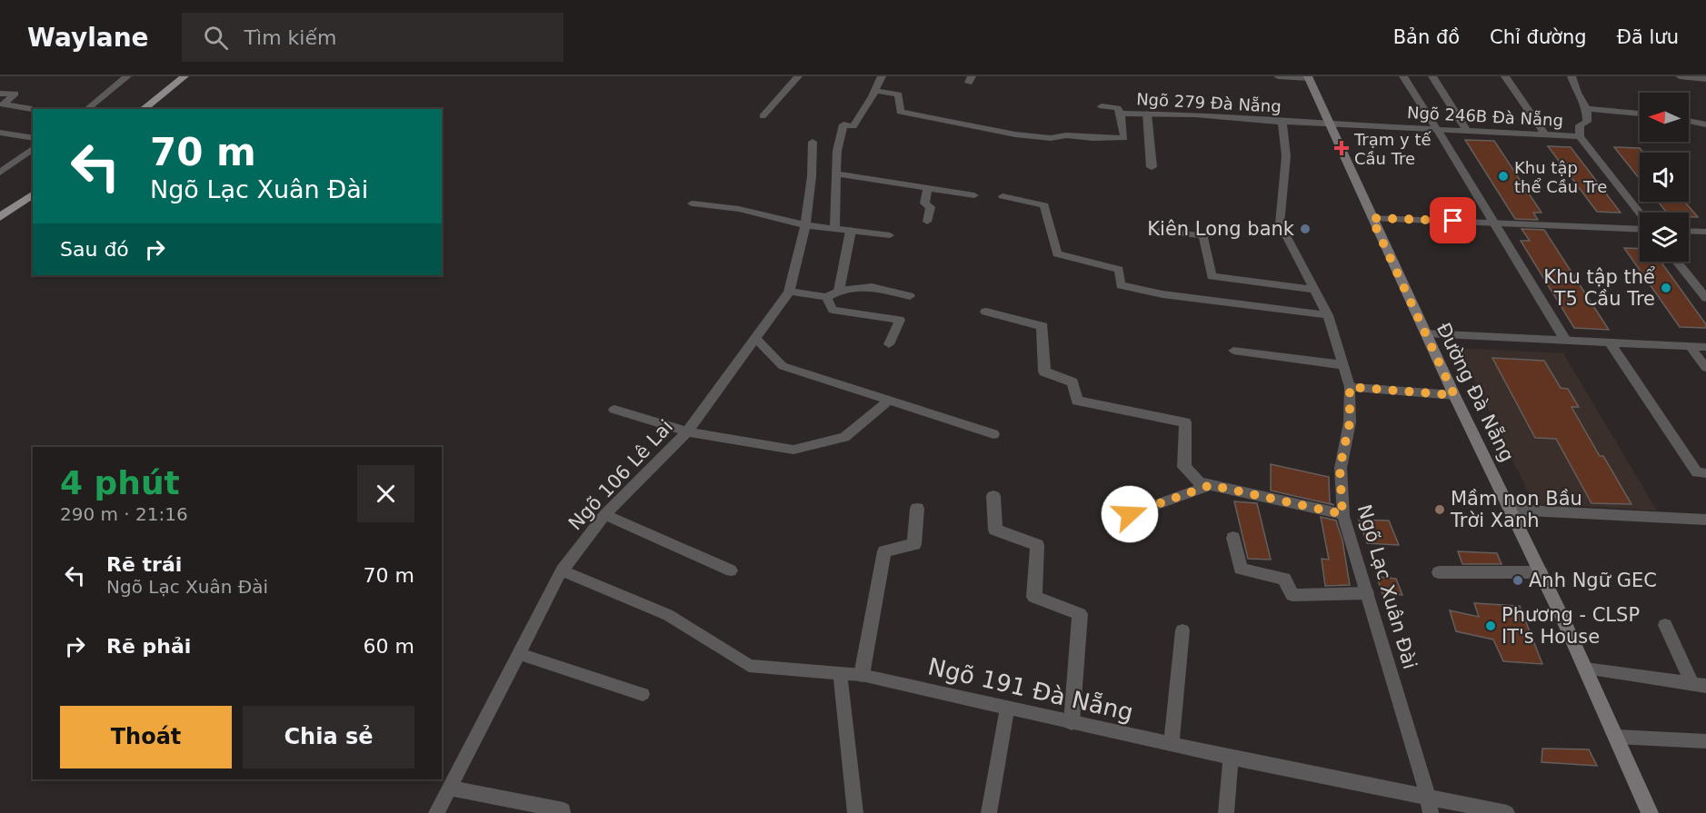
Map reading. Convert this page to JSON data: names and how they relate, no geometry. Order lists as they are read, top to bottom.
{
  "streets": {
    "main road": ["Đường Đà Nẵng"],
    "lane": [
      "Ngõ 279 Đà Nẵng",
      "Ngõ 246B Đà Nẵng",
      "Ngõ 106 Lê Lai",
      "Ngõ Lạc Xuân Đài",
      "Ngõ 191 Đà Nẵng"
    ]
  },
  "crossings": [
    ["Ngõ 279 Đà Nẵng", "Ngõ 246B Đà Nẵng"],
    ["Ngõ 279 Đà Nẵng", "Đường Đà Nẵng"],
    ["Ngõ 279 Đà Nẵng", "Ngõ Lạc Xuân Đài"],
    ["Ngõ 246B Đà Nẵng", "Đường Đà Nẵng"],
    ["Ngõ 106 Lê Lai", "Ngõ 191 Đà Nẵng"],
    ["Ngõ Lạc Xuân Đài", "Ngõ 191 Đà Nẵng"]
  ],
  "places": {
    "health": ["Trạm y tế Cầu Tre"],
    "other": [
      "Khu tập thể Cầu Tre",
      "Kiên Long bank",
      "Khu tập thể T5 Cầu Tre",
      "Mầm non Bầu Trời Xanh",
      "Anh Ngữ GEC",
      "Phương - CLSP IT's House"
    ]
  },
  "north": "left",
  "page": {
    "header": "Waylane",
    "search": "Tìm kiếm",
    "nav": ["Bản đồ", "Chỉ đường", "Đã lưu"],
    "turn": ["70 m", "Ngõ Lạc Xuân Đài"],
    "then": "Sau đó",
    "heading": ["4 phút", "290 m · 21:16"],
    "list": [
      {
        "name": "Rẽ trái",
        "note": "Ngõ Lạc Xuân Đài",
        "value": "70 m"
      },
      {
        "name": "Rẽ phải",
        "value": "60 m"
      }
    ],
    "buttons": ["Thoát", "Chia sẻ"]
  }
}
